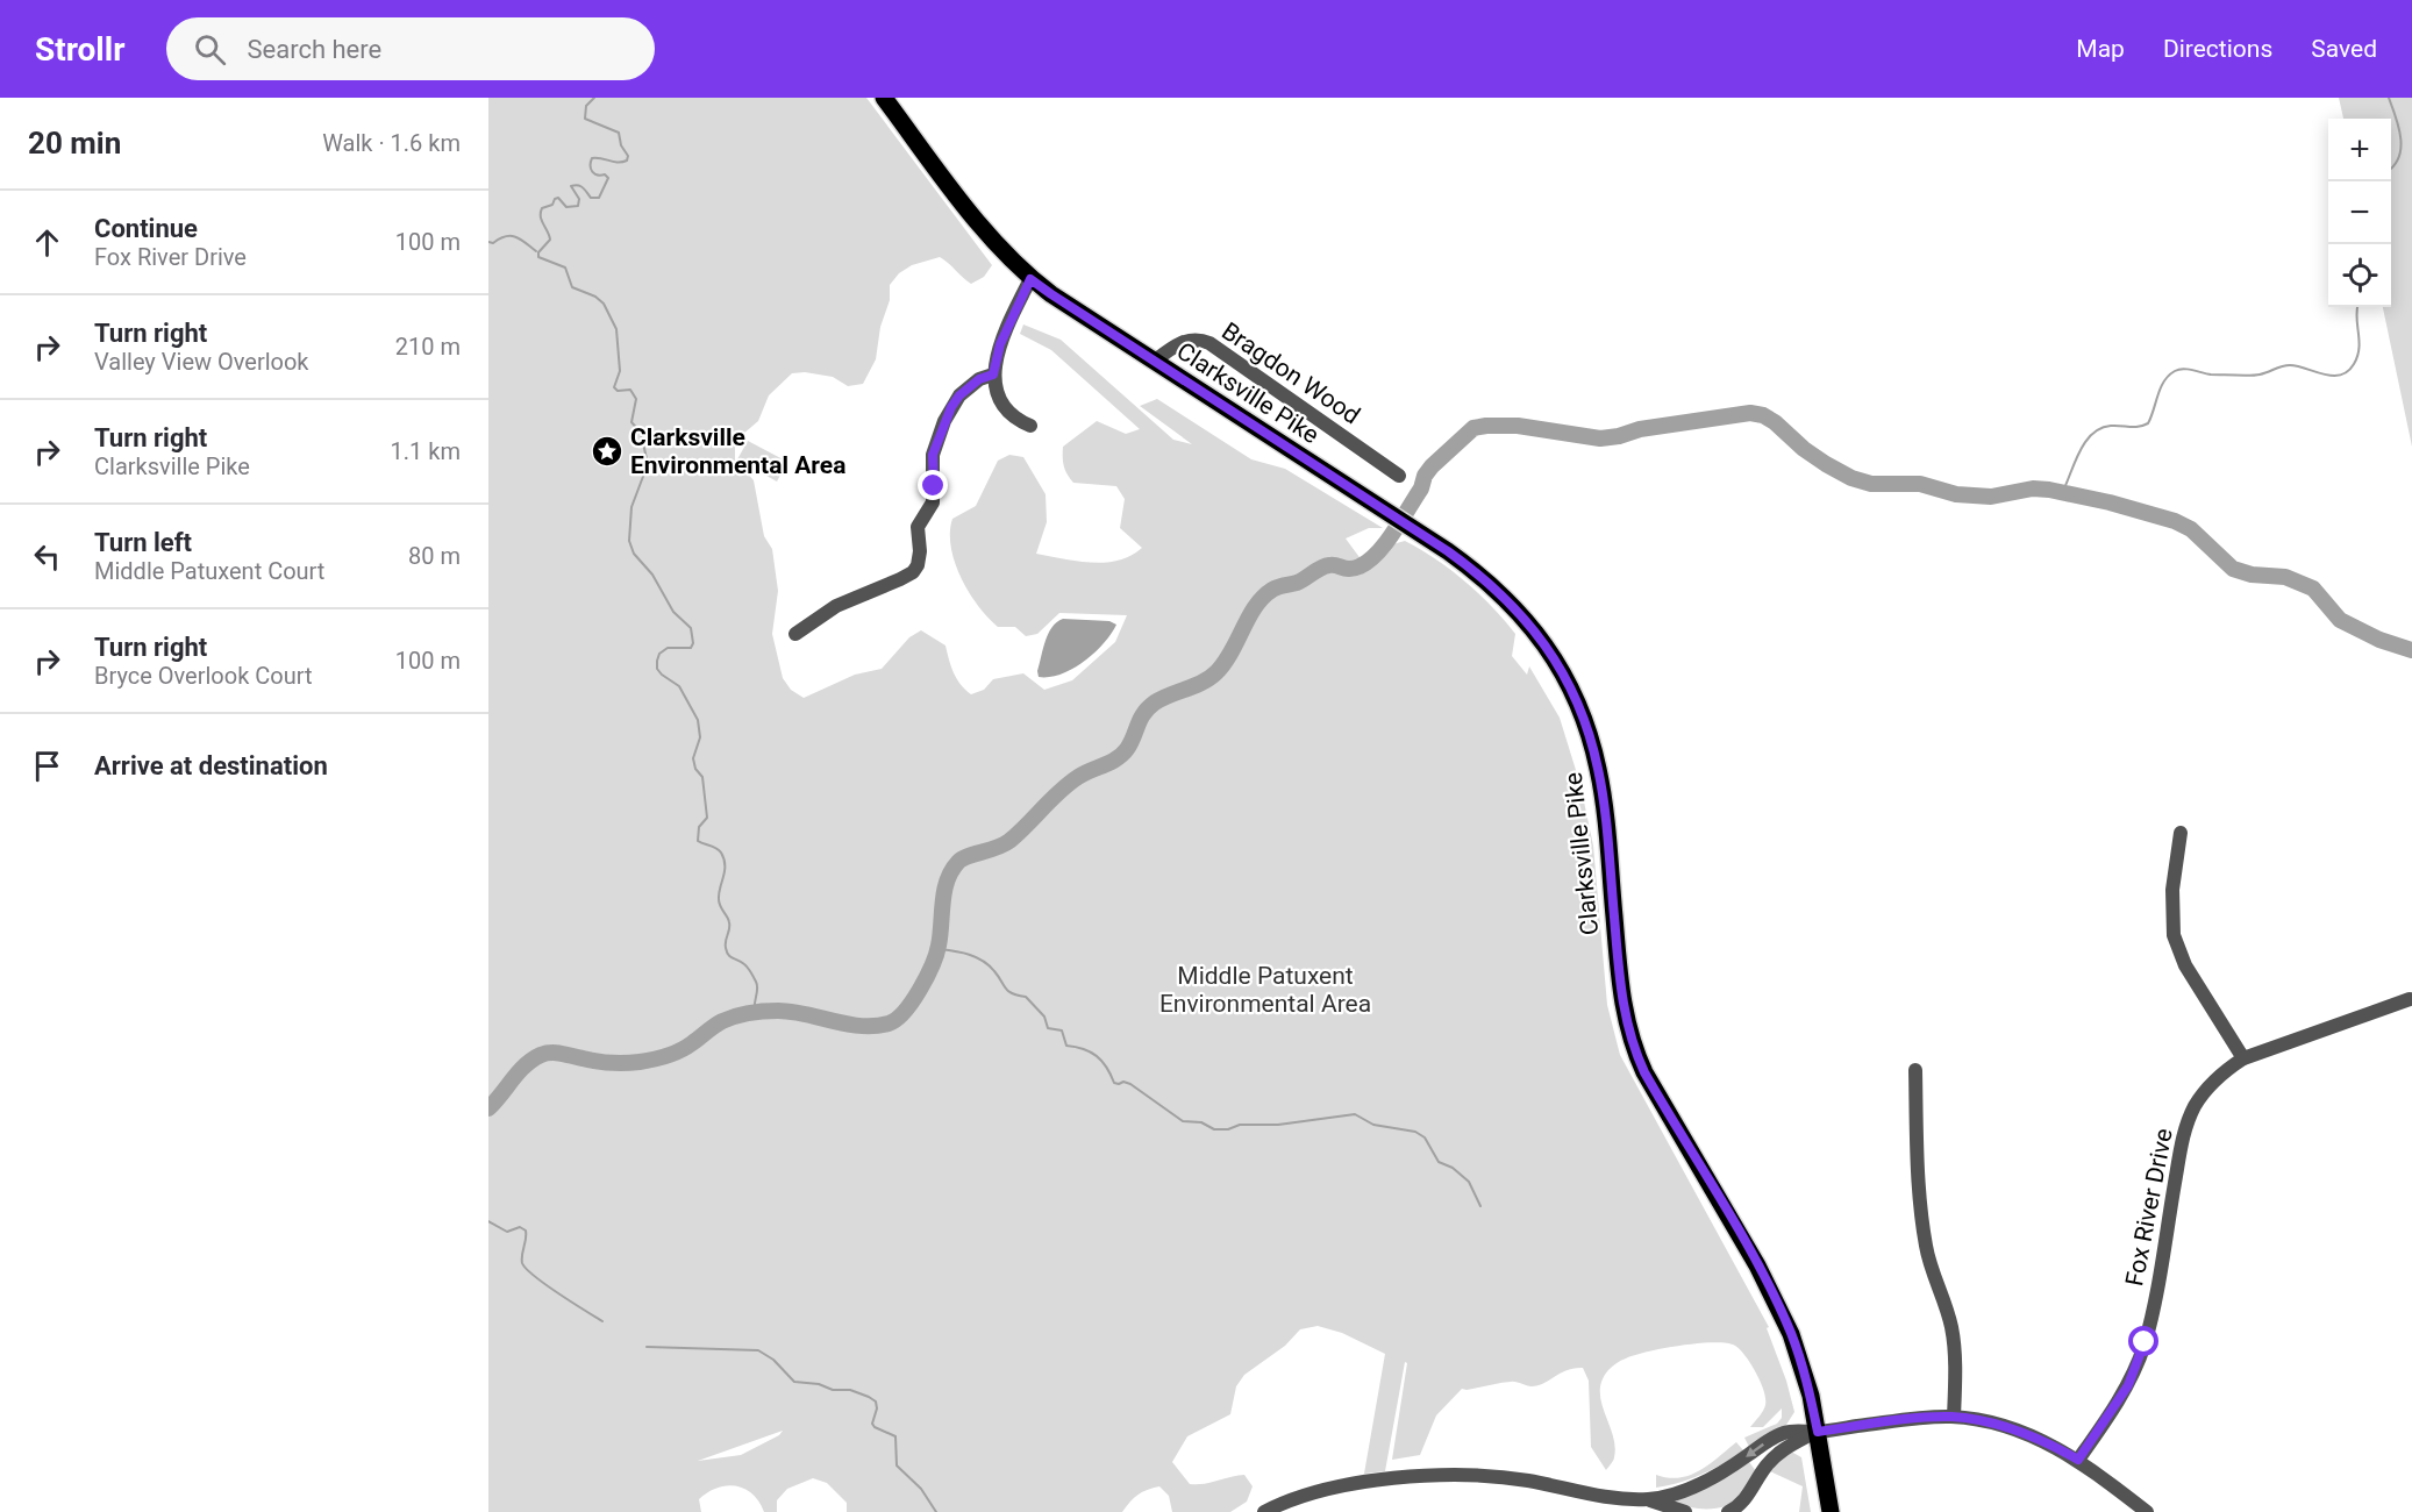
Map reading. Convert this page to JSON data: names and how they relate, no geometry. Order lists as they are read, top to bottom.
{
  "streets": {
    "main road": ["Clarksville Pike"],
    "street": ["Bragdon Wood", "Fox River Drive"]
  },
  "crossings": [
    ["Bragdon Wood", "Clarksville Pike"]
  ],
  "parks": ["Middle Patuxent Environmental Area"],
  "places": {
    "place": ["Clarksville Environmental Area"]
  },
  "page": {
    "header": "Strollr",
    "search": "Search here",
    "nav": ["Map", "Directions", "Saved"],
    "heading": ["20 min", "Walk · 1.6 km"],
    "map_buttons": ["+", "−"],
    "list": [
      ["Continue", "Fox River Drive", "100 m"],
      ["Turn right", "Valley View Overlook", "210 m"],
      ["Turn right", "Clarksville Pike", "1.1 km"],
      ["Turn left", "Middle Patuxent Court", "80 m"],
      ["Turn right", "Bryce Overlook Court", "100 m"],
      "Arrive at destination"
    ]
  }
}
